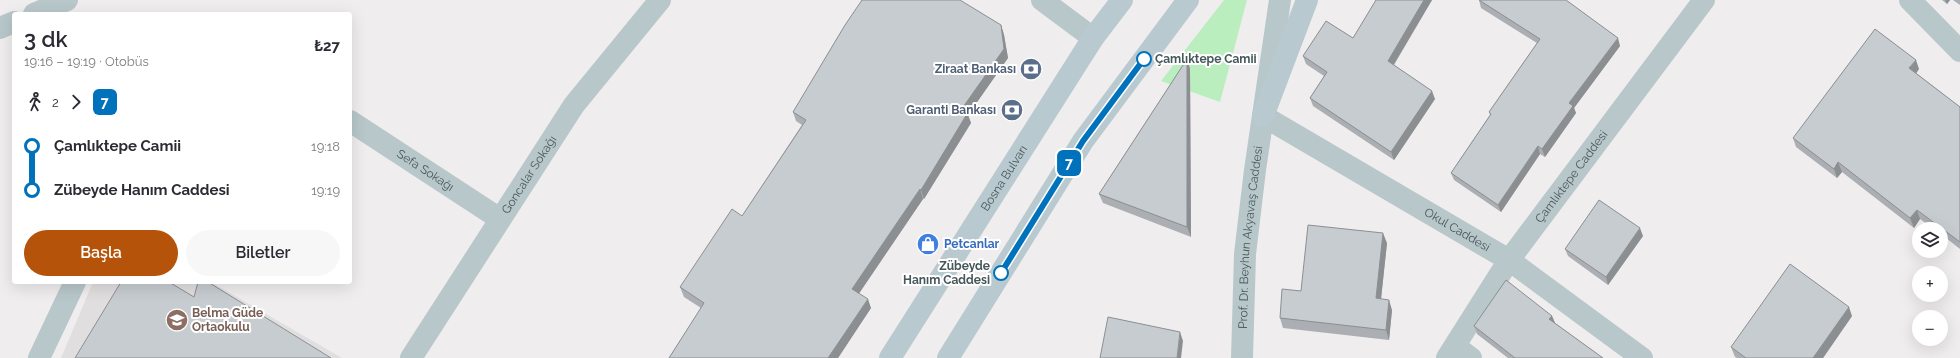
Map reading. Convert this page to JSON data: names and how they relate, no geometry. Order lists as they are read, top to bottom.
{
  "streets": {
    "main road": ["Bosna Bulvarı"],
    "street": [
      "Sefa Sokağı",
      "Goncalar Sokağı",
      "Çamlıktepe Caddesi",
      "Okul Caddesi",
      "Prof. Dr. Beyhun Akyavaş Caddesi"
    ]
  },
  "crossings": [
    ["Sefa Sokağı", "Goncalar Sokağı"],
    ["Çamlıktepe Caddesi", "Okul Caddesi"],
    ["Okul Caddesi", "Prof. Dr. Beyhun Akyavaş Caddesi"]
  ],
  "places": {
    "other": ["Çamlıktepe Camii", "Zübeyde Hanım Caddesi"],
    "bank": ["Ziraat Bankası", "Garanti Bankası"],
    "shop": ["Petcanlar"],
    "school or university": ["Belma Güde Ortaokulu"]
  },
  "lines": ["bus line 7"],
  "page": {
    "on_map": "7",
    "heading": ["3 dk", "19:16 – 19:19 · Otobüs", "₺27"],
    "legs": ["2", "7"],
    "list": [
      {
        "name": "Çamlıktepe Camii",
        "value": "19:18"
      },
      {
        "name": "Zübeyde Hanım Caddesi",
        "value": "19:19"
      }
    ],
    "map_buttons": ["+", "−"],
    "buttons": ["Başla", "Biletler"]
  }
}
